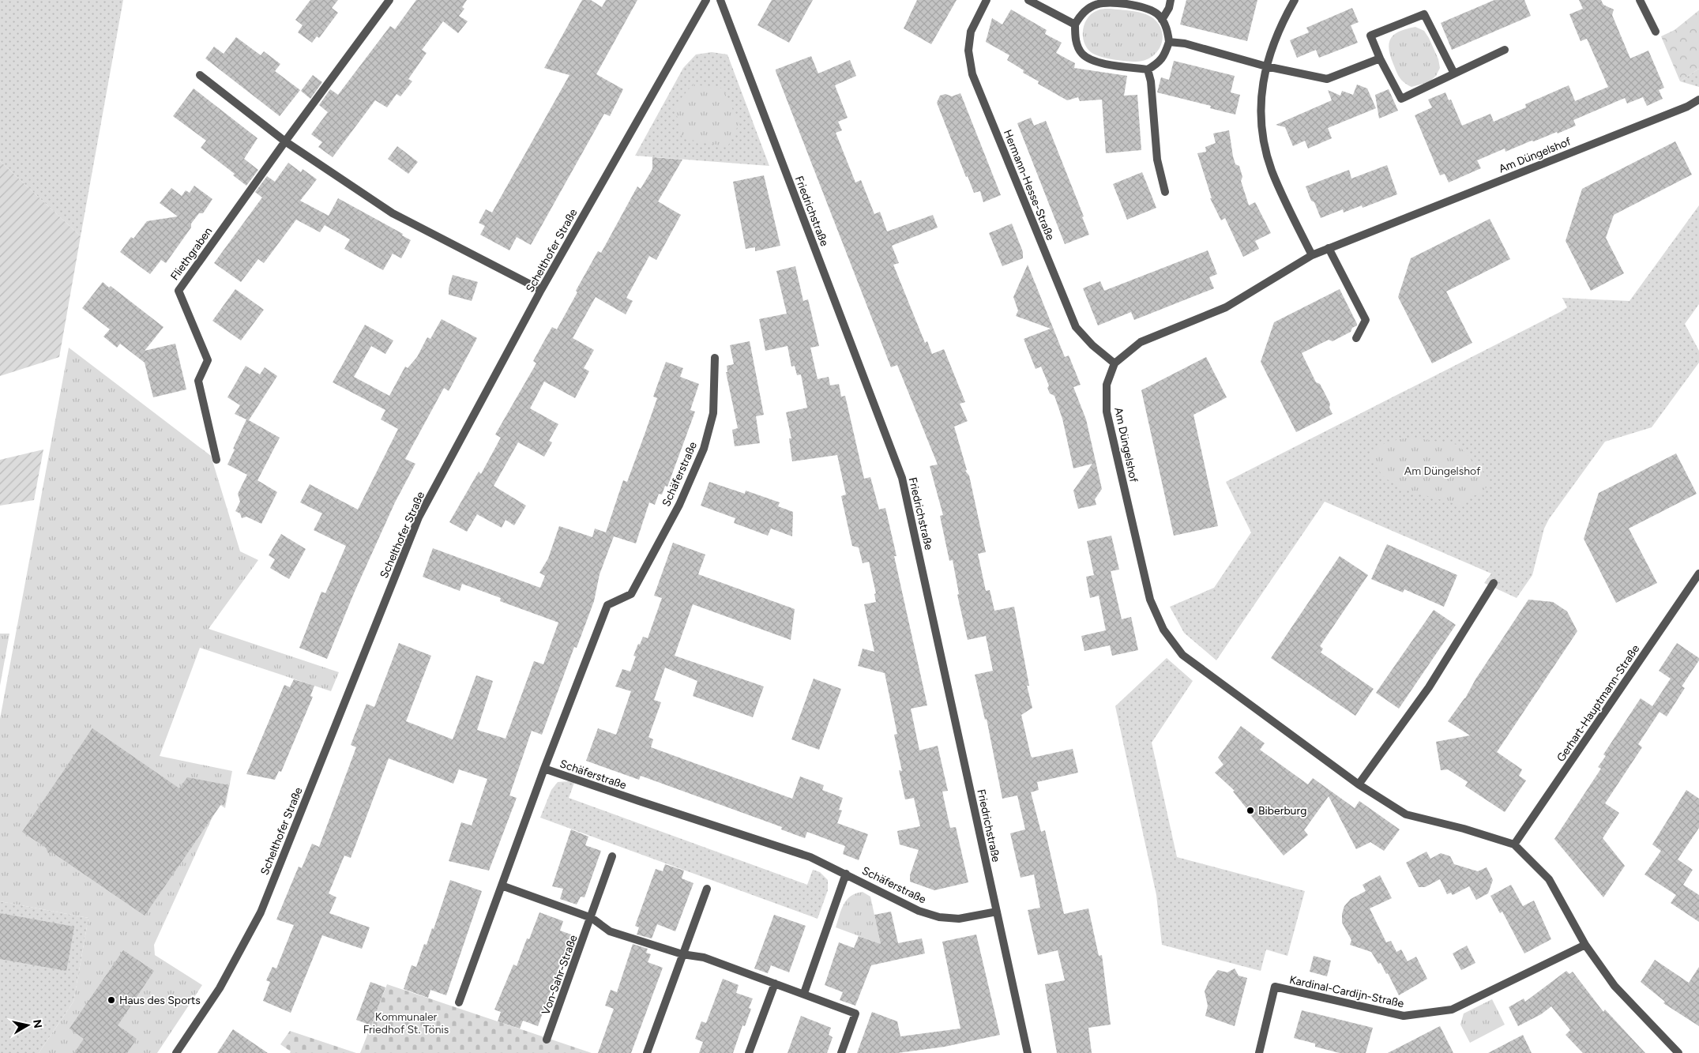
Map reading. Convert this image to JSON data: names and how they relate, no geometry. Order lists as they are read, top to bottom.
{
  "streets": {
    "street": [
      "Am Düngelshof",
      "Hermann-Hesse-Straße",
      "Friedrichstraße",
      "Schelthofer Straße",
      "Fliethgraben",
      "Schäferstraße",
      "Gerhart-Hauptmann-Straße",
      "Von-Sahr-Straße",
      "Kardinal-Cardijn-Straße"
    ]
  },
  "crossings": [
    ["Am Düngelshof", "Hermann-Hesse-Straße"],
    ["Friedrichstraße", "Schäferstraße"]
  ],
  "parks": ["Am Düngelshof", "Kommunaler Friedhof St. Tönis"],
  "places": ["Biberburg", "Haus des Sports"],
  "north": "right"
}
